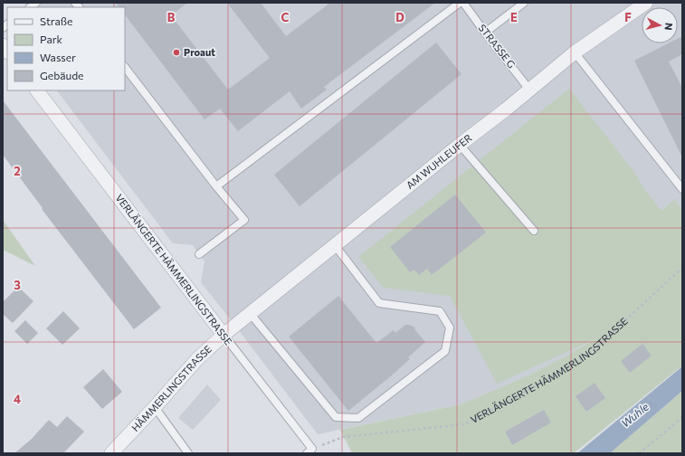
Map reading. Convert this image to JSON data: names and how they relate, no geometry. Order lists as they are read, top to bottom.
{
  "streets": {
    "street": ["AM WUHLEUFER", "VERLÄNGERTE HÄMMERLINGSTRASSE", "HÄMMERLINGSTRASSE"],
    "lane": ["STRASSE G"]
  },
  "crossings": [
    ["STRASSE G", "AM WUHLEUFER"],
    ["AM WUHLEUFER", "HÄMMERLINGSTRASSE"],
    ["VERLÄNGERTE HÄMMERLINGSTRASSE", "HÄMMERLINGSTRASSE"]
  ],
  "water": ["Wuhle"],
  "places": ["Proaut"],
  "legend": [
    "Straße",
    "Park",
    "Wasser",
    "Gebäude"
  ],
  "north": "right",
  "grid": {
    "columns": [
      "B",
      "C",
      "D",
      "E",
      "F"
    ],
    "rows": ["2", "3", "4"]
  }
}
